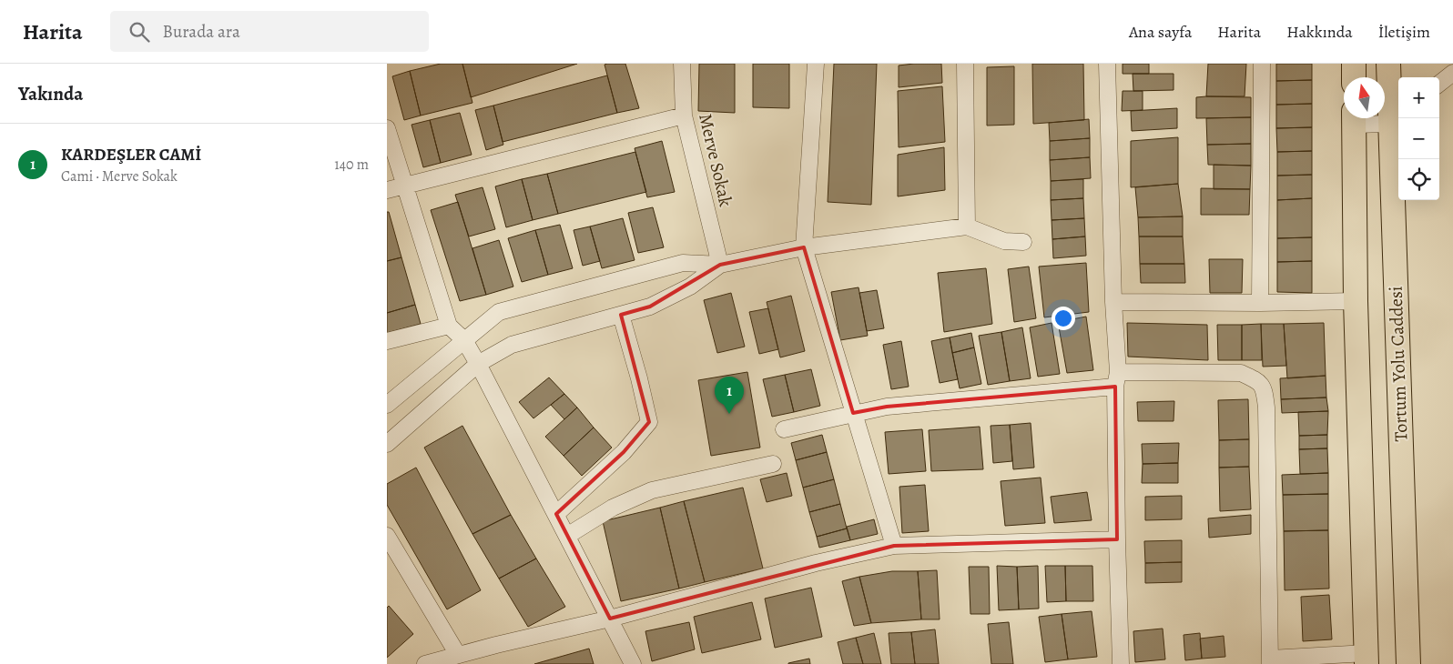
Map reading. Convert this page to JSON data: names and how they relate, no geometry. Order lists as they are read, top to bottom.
{
  "streets": {
    "highway": ["Tortum Yolu Caddesi"],
    "street": ["Merve Sokak"]
  },
  "north": "top",
  "page": {
    "header": "Harita",
    "search": "Burada ara",
    "nav": [
      "Ana sayfa",
      "Harita",
      "Hakkında",
      "İletişim"
    ],
    "heading": "Yakında",
    "map_buttons": ["+", "−"],
    "list": [
      {
        "mark": "1",
        "name": "KARDEŞLER CAMİ",
        "note": "Cami · Merve Sokak",
        "value": "140 m"
      }
    ],
    "pins": "1"
  }
}
